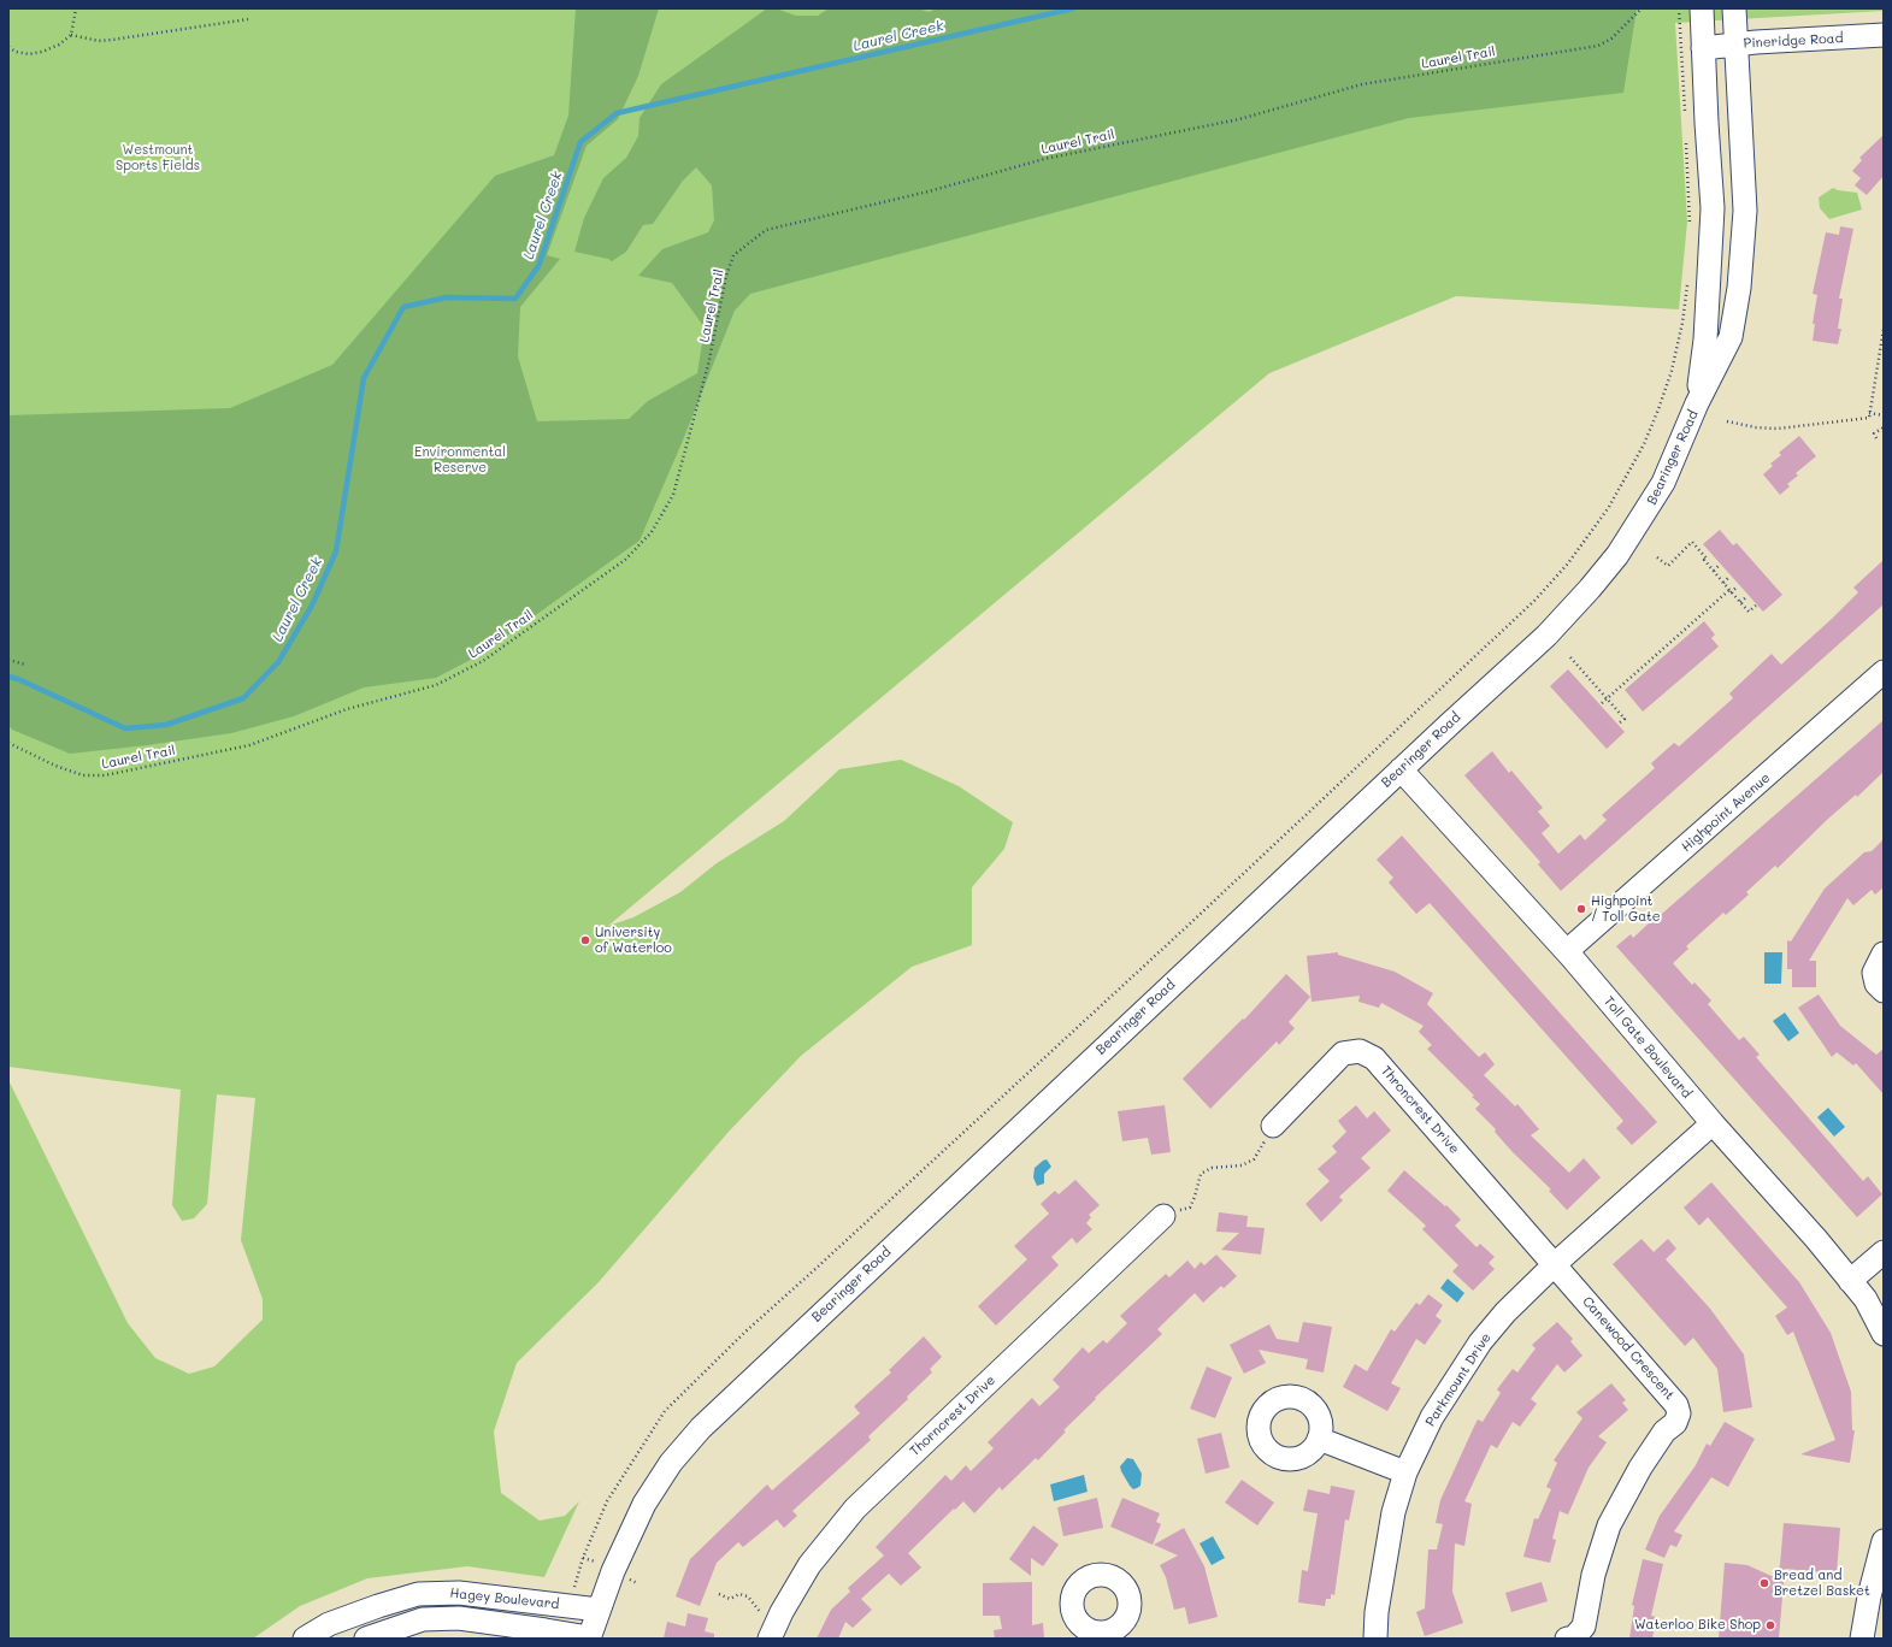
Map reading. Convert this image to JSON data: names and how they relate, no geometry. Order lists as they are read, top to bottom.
{
  "streets": {
    "street": [
      "Pineridge Road",
      "Bearinger Road",
      "Highpoint Avenue",
      "Toll Gate Boulevard",
      "Throncrest Drive",
      "Canewood Crescent",
      "Parkmount Drive",
      "Thorncrest Drive",
      "Hagey Boulevard"
    ],
    "path": ["Laurel Trail"]
  },
  "crossings": [
    ["Pineridge Road", "Bearinger Road"],
    ["Bearinger Road", "Toll Gate Boulevard"],
    ["Bearinger Road", "Hagey Boulevard"],
    ["Highpoint Avenue", "Toll Gate Boulevard"],
    ["Toll Gate Boulevard", "Parkmount Drive"],
    ["Throncrest Drive", "Canewood Crescent"],
    ["Throncrest Drive", "Parkmount Drive"],
    ["Canewood Crescent", "Parkmount Drive"]
  ],
  "water": ["Laurel Creek"],
  "parks": ["Westmount Sports Fields", "Environmental Reserve"],
  "places": [
    "Highpoint / Toll Gate",
    "University of Waterloo",
    "Bread and Bretzel Basket",
    "Waterloo Bike Shop"
  ]
}
